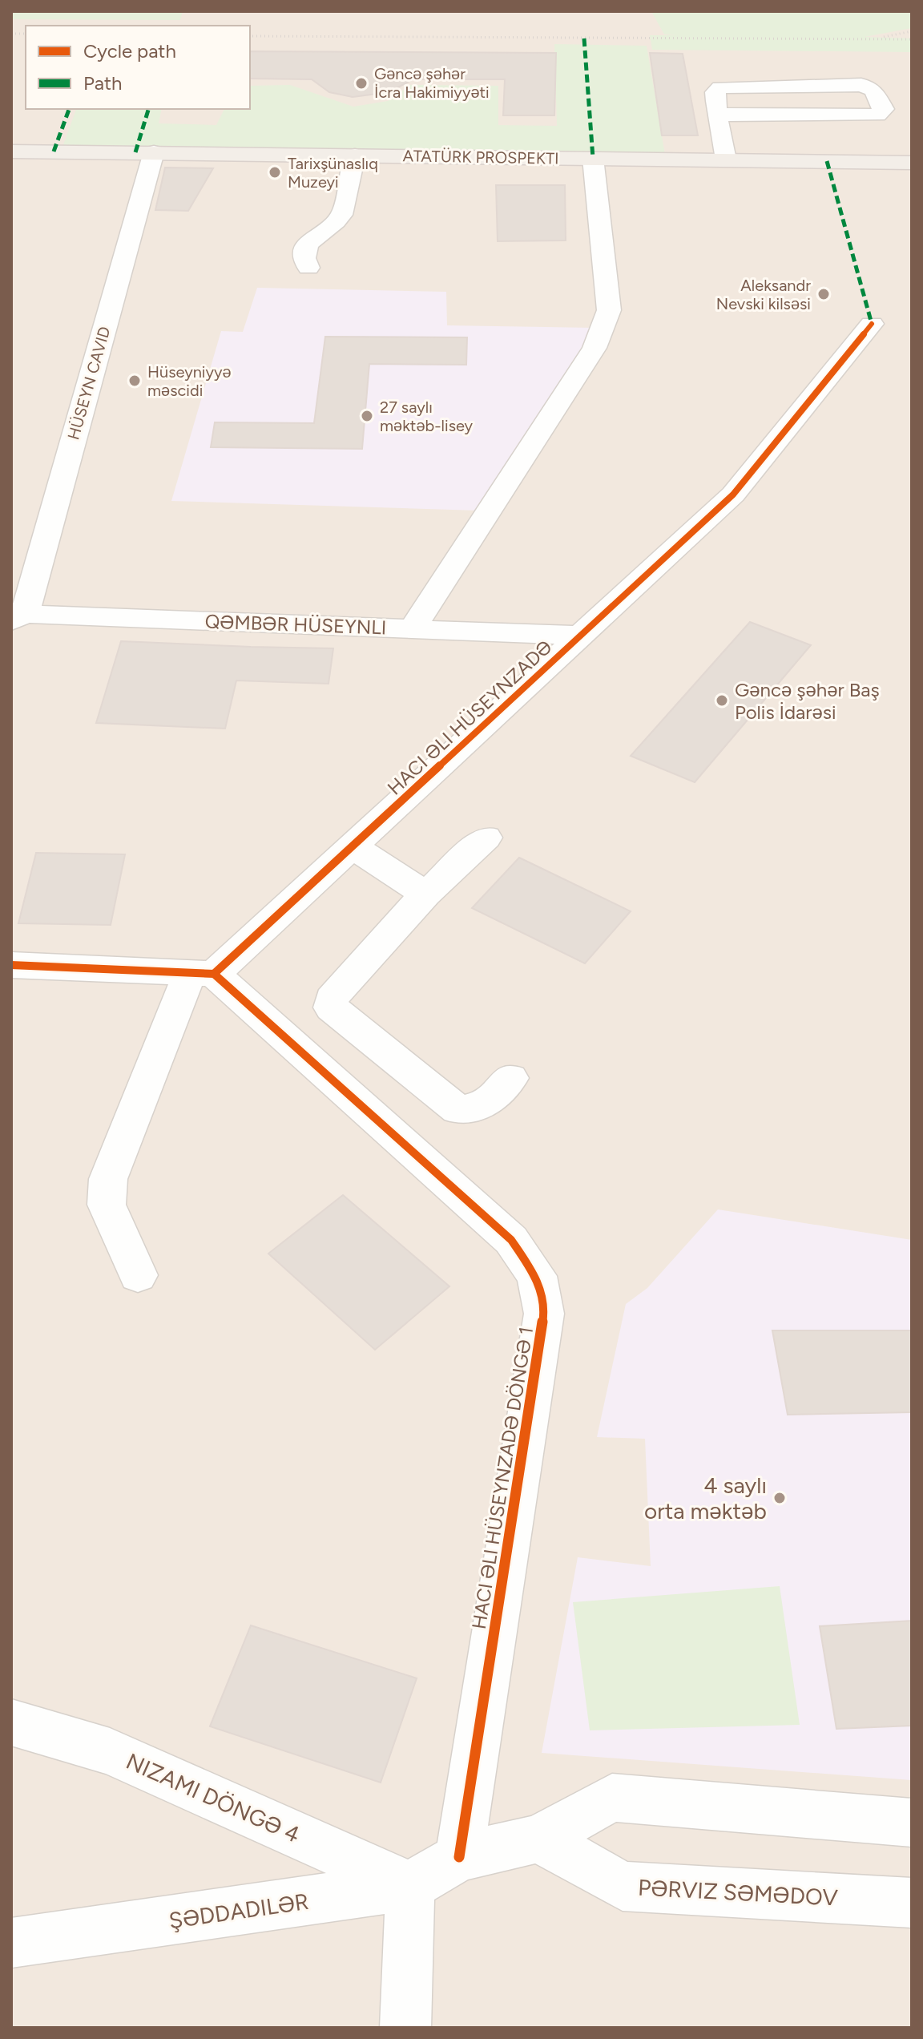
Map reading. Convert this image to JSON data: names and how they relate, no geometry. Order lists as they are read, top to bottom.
{
  "streets": {
    "main road": ["ATATÜRK PROSPEKTI"],
    "street": [
      "HÜSEYN CAVID",
      "QƏMBƏR HÜSEYNLI",
      "NIZAMI DÖNGƏ 4",
      "PƏRVIZ SƏMƏDOV",
      "ŞƏDDADILƏR"
    ],
    "cycle path": ["HACI ƏLI HÜSEYNZADƏ", "HACI ƏLI HÜSEYNZADƏ DÖNGƏ 1"]
  },
  "crossings": [
    ["ATATÜRK PROSPEKTI", "HÜSEYN CAVID"],
    ["HÜSEYN CAVID", "QƏMBƏR HÜSEYNLI"],
    ["NIZAMI DÖNGƏ 4", "ŞƏDDADILƏR"]
  ],
  "places": [
    "Gəncə şəhər İcra Hakimiyyəti",
    "Tarixşünaslıq Muzeyi",
    "Aleksandr Nevski kilsəsi",
    "Hüseyniyyə məscidi",
    "27 saylı məktəb-lisey",
    "Gəncə şəhər Baş Polis İdarəsi",
    "4 saylı orta məktəb"
  ],
  "legend": ["Cycle path", "Path"]
}
